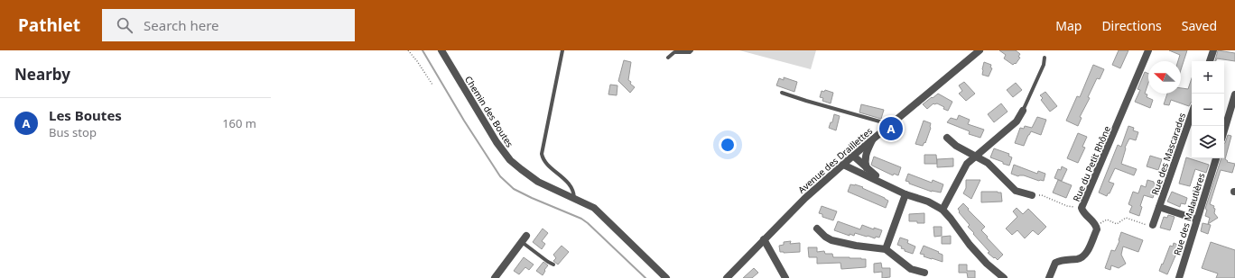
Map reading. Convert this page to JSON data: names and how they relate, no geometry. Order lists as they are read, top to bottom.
{
  "streets": {
    "street": [
      "Chemin des Boutes",
      "Rue des Mascarades",
      "Avenue des Draillettes",
      "Rue du Petit Rhône",
      "Rue des Malautières"
    ]
  },
  "crossings": [
    ["Rue des Mascarades", "Rue des Malautières"]
  ],
  "north": "left",
  "page": {
    "header": "Pathlet",
    "search": "Search here",
    "nav": ["Map", "Directions", "Saved"],
    "heading": "Nearby",
    "map_buttons": ["+", "−"],
    "list": [
      {
        "mark": "A",
        "name": "Les Boutes",
        "note": "Bus stop",
        "value": "160 m"
      }
    ],
    "pins": "A"
  }
}
